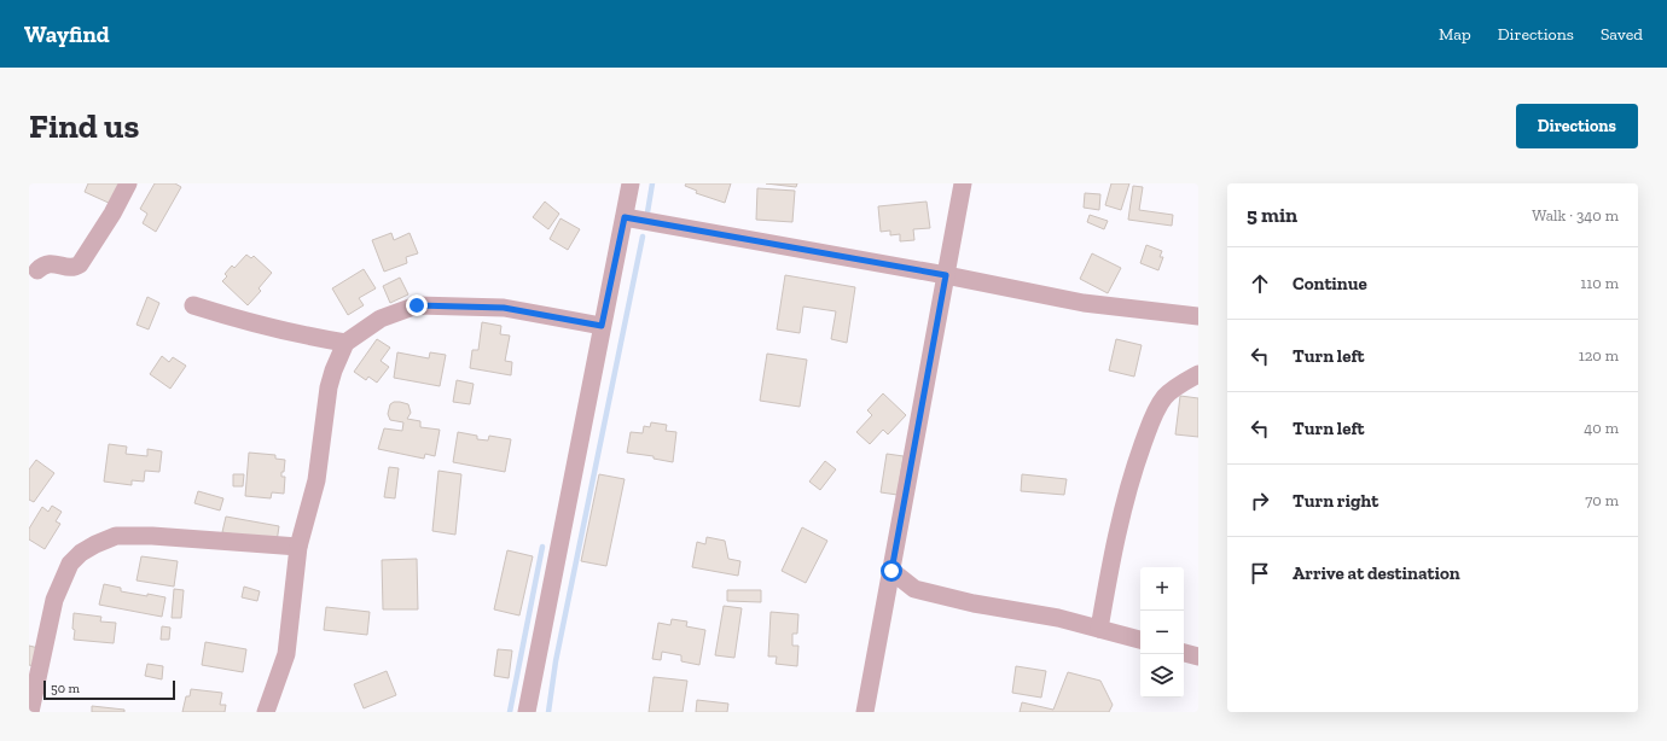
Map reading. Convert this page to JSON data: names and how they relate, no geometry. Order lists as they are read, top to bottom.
{
  "scale_bar": "50 m",
  "page": {
    "header": "Wayfind",
    "nav": ["Map", "Directions", "Saved"],
    "buttons": "Directions",
    "title": "Find us",
    "heading": ["5 min", "Walk · 340 m"],
    "list": [
      ["Continue", "110 m"],
      ["Turn left", "120 m"],
      ["Turn left", "40 m"],
      ["Turn right", "70 m"],
      "Arrive at destination"
    ],
    "map_buttons": ["+", "−"],
    "scale": "50 m"
  }
}
